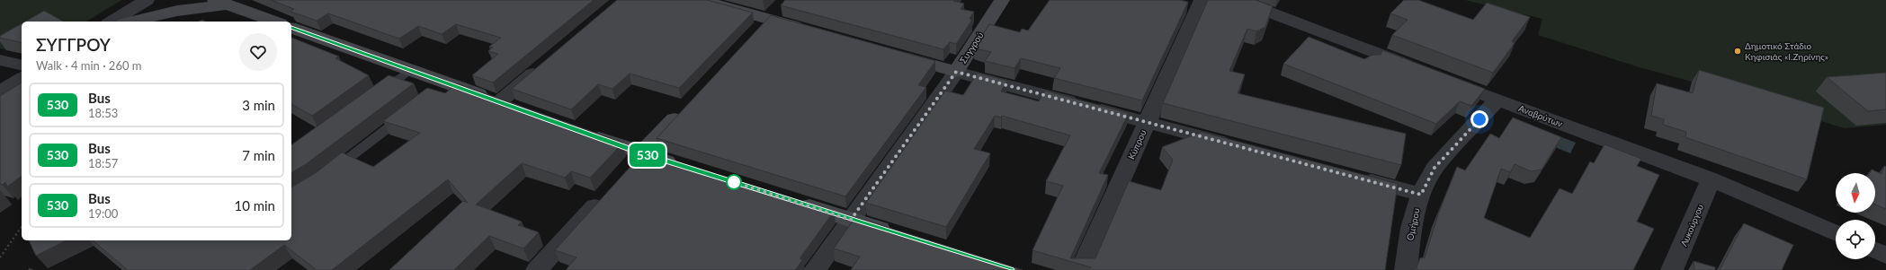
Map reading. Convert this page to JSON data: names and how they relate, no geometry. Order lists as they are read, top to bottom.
{
  "streets": {
    "main road": ["Συγγρού"],
    "street": [
      "Αναβρύτων",
      "Κύπρου",
      "Ομήρου",
      "Λυκούργου"
    ]
  },
  "crossings": [
    ["Αναβρύτων", "Ομήρου"],
    ["Αναβρύτων", "Λυκούργου"]
  ],
  "places": ["Δημοτικό Στάδιο Κηφισιάς «Ι.Ζηρίνης»"],
  "lines": ["bus line 530"],
  "north": "bottom",
  "page": {
    "on_map": "530",
    "heading": ["ΣΥΓΓΡΟΥ", "Walk · 4 min · 260 m"],
    "list": [
      {
        "mark": "530",
        "name": "Bus",
        "note": "18:53",
        "value": "3 min"
      },
      {
        "mark": "530",
        "name": "Bus",
        "note": "18:57",
        "value": "7 min"
      },
      {
        "mark": "530",
        "name": "Bus",
        "note": "19:00",
        "value": "10 min"
      }
    ]
  }
}
